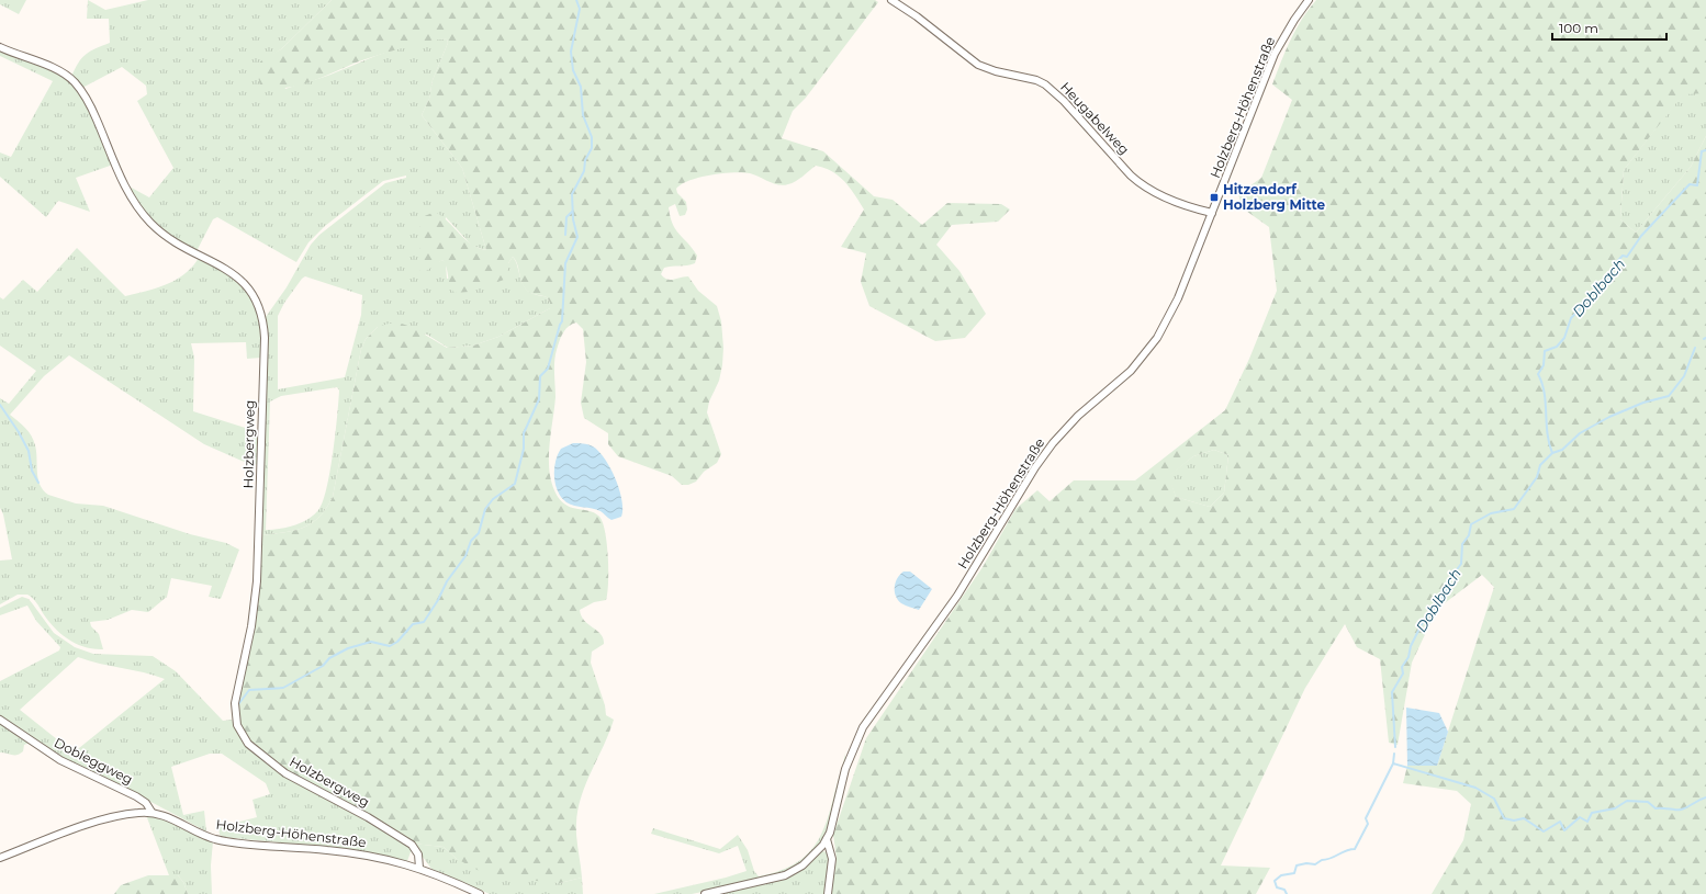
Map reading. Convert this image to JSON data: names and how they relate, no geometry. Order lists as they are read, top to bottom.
{
  "streets": {
    "street": [
      "Holzberg-Höhenstraße",
      "Heugabelweg",
      "Holzbergweg",
      "Dobleggweg"
    ]
  },
  "crossings": [
    ["Holzberg-Höhenstraße", "Heugabelweg"],
    ["Holzberg-Höhenstraße", "Holzbergweg"],
    ["Holzberg-Höhenstraße", "Dobleggweg"]
  ],
  "water": ["Doblbach"],
  "places": {
    "transit": ["Hitzendorf Holzberg Mitte"]
  },
  "scale_bar": "100 m"
}
